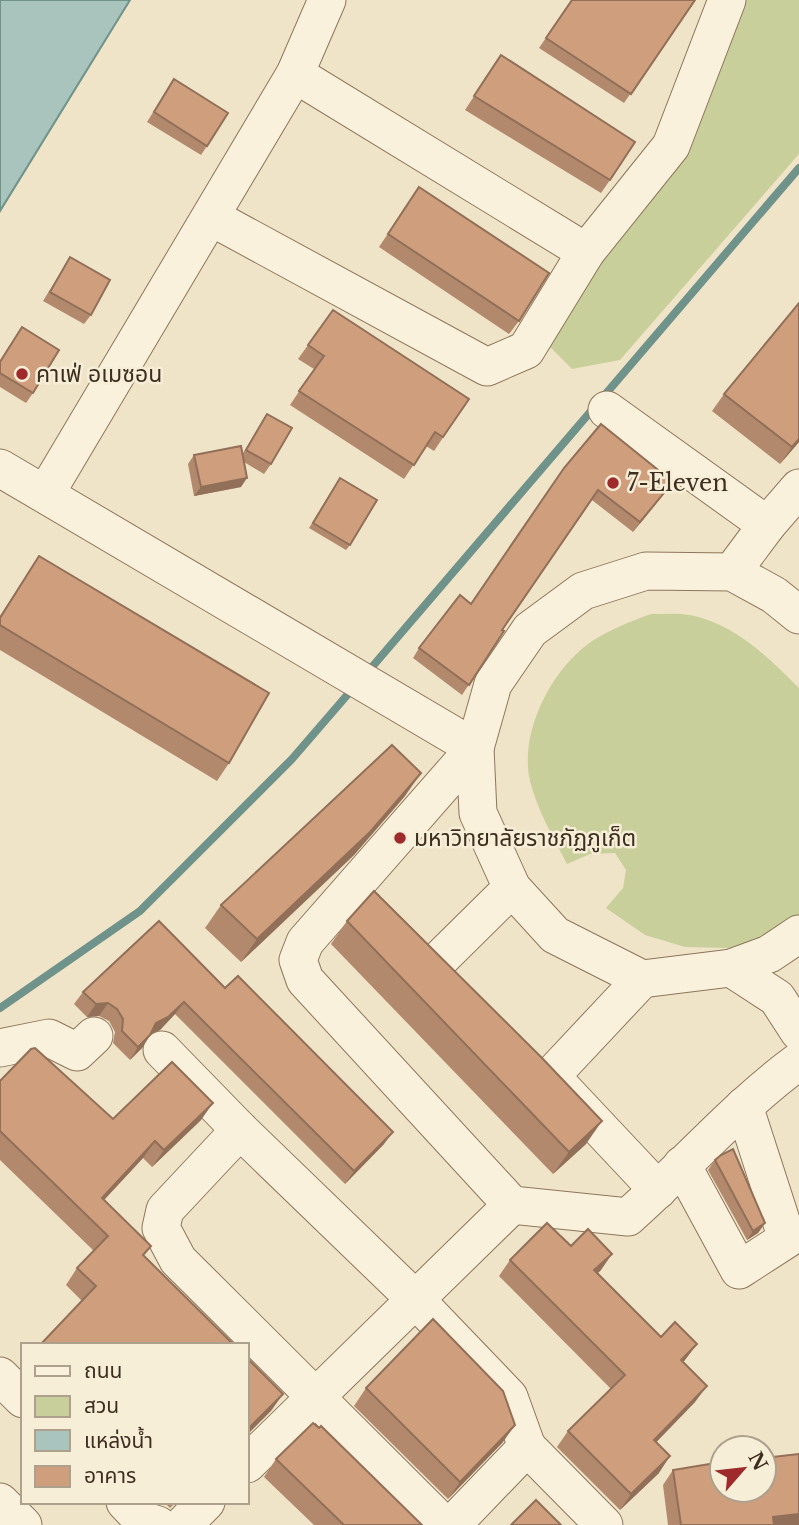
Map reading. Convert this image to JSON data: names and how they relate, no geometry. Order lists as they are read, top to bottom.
{
  "places": ["คาเฟ่ อเมซอน", "7-Eleven", "มหาวิทยาลัยราชภัฏภูเก็ต"],
  "legend": [
    "ถนน",
    "สวน",
    "แหล่งน้ำ",
    "อาคาร"
  ],
  "north": "top right"
}
